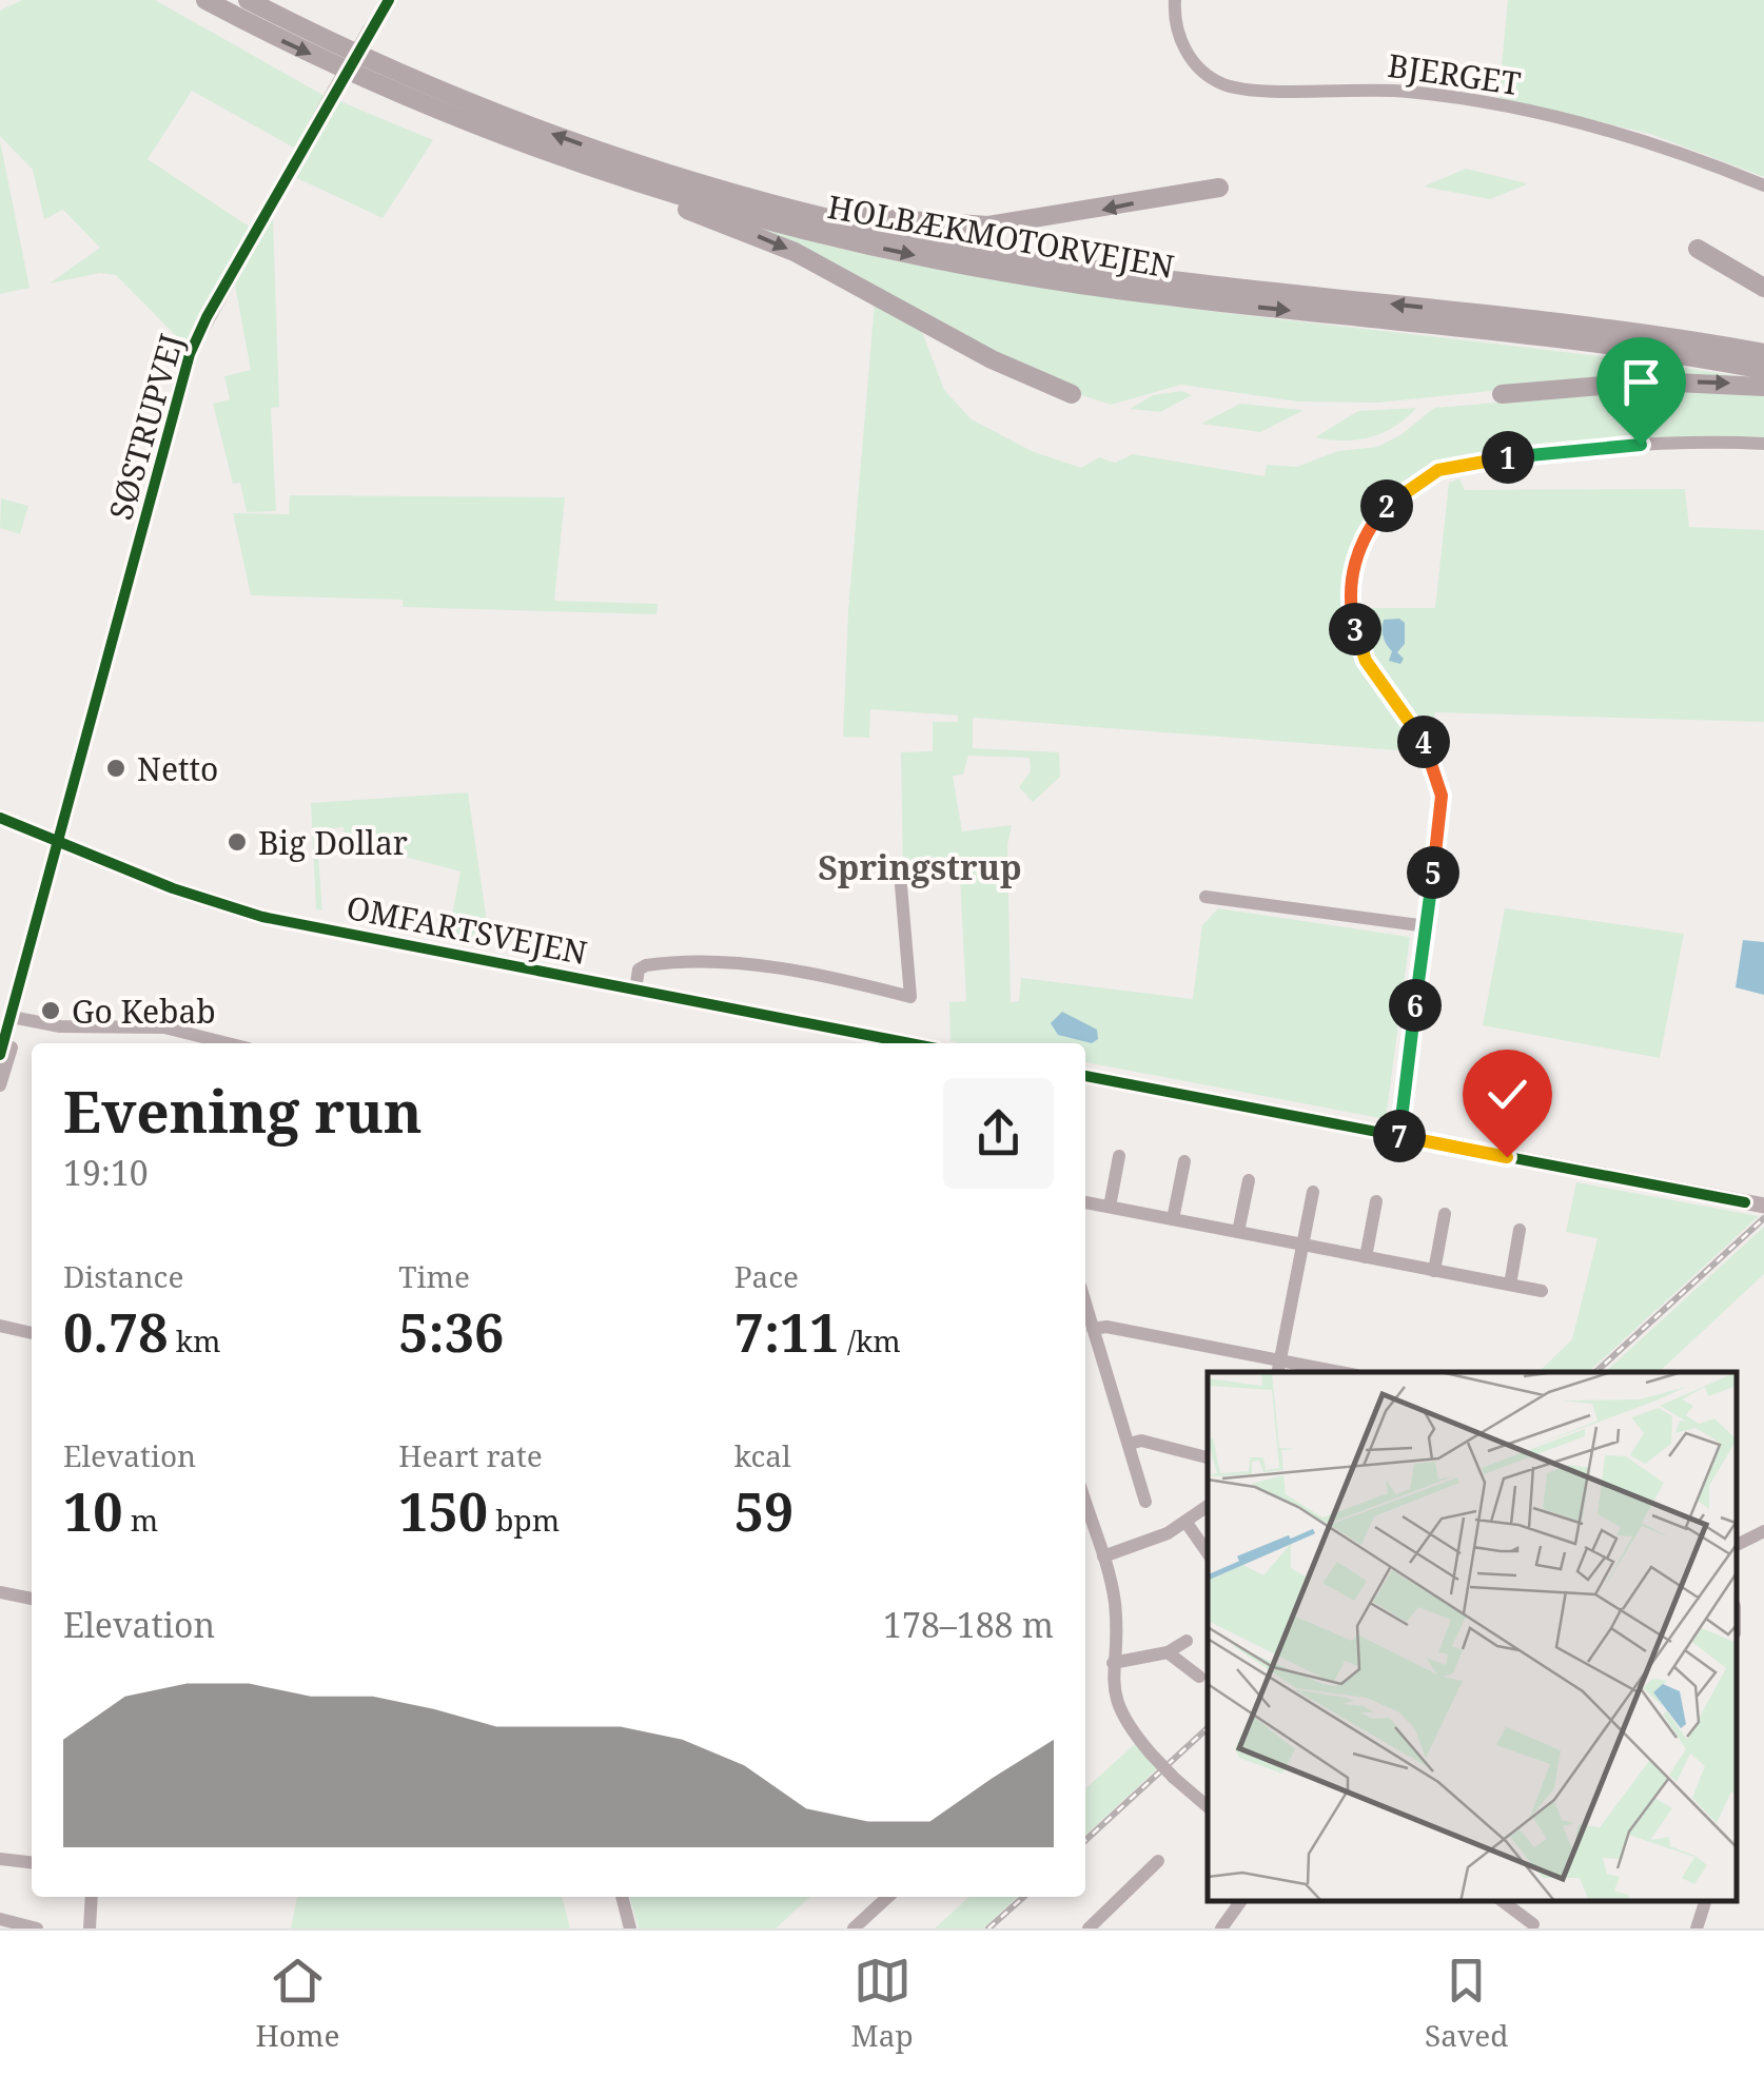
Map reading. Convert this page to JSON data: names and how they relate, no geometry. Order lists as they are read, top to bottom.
{
  "streets": {
    "highway": ["HOLBÆKMOTORVEJEN"],
    "main road": ["OMFARTSVEJEN"],
    "street": ["BJERGET", "SØSTRUPVEJ"]
  },
  "crossings": [
    ["SØSTRUPVEJ", "OMFARTSVEJEN"]
  ],
  "districts": ["Springstrup"],
  "places": ["Netto", "Big Dollar", "Go Kebab"],
  "page": {
    "pins": [
      "1",
      "2",
      "3",
      "4",
      "5",
      "6",
      "7"
    ],
    "heading": ["Evening run", "19:10"],
    "stats": [
      ["Distance", "0.78 km"],
      ["Time", "5:36"],
      ["Pace", "7:11 /km"],
      ["Elevation", "10 m"],
      ["Heart rate", "150 bpm"],
      ["kcal", "59"]
    ],
    "chart": ["Elevation", "178–188 m"],
    "tabs": ["Home", "Map", "Saved"]
  }
}
